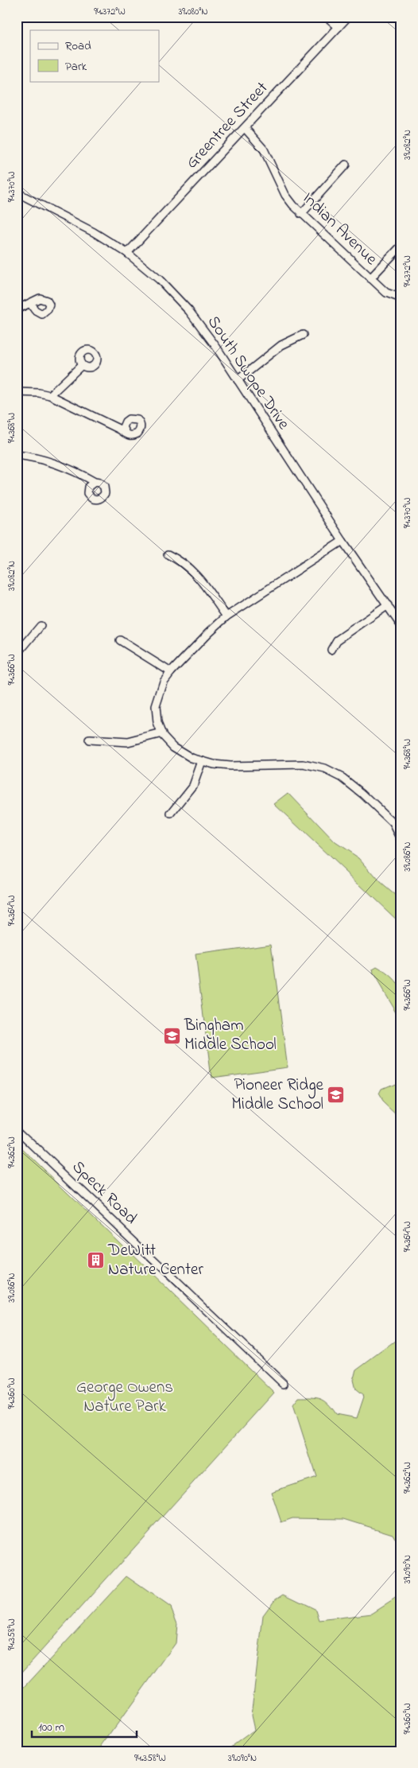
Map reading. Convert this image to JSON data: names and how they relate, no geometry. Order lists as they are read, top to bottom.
{
  "streets": {
    "street": [
      "Greentree Street",
      "Indian Avenue",
      "South Swope Drive",
      "Speck Road"
    ]
  },
  "crossings": [
    ["Greentree Street", "Indian Avenue"],
    ["Greentree Street", "South Swope Drive"]
  ],
  "parks": ["George Owens Nature Park"],
  "places": {
    "school or university": ["Bingham Middle School", "Pioneer Ridge Middle School"],
    "building": ["DeWitt Nature Center"]
  },
  "legend": ["Road", "Park"],
  "scale_bar": "100 m",
  "coordinates": [
    "94.372°W",
    "39.080°N",
    "39.082°N",
    "94.370°W",
    "94.368°W",
    "94.366°W",
    "39.086°N",
    "94.364°W",
    "94.362°W",
    "94.360°W",
    "39.090°N",
    "94.358°W"
  ]
}
